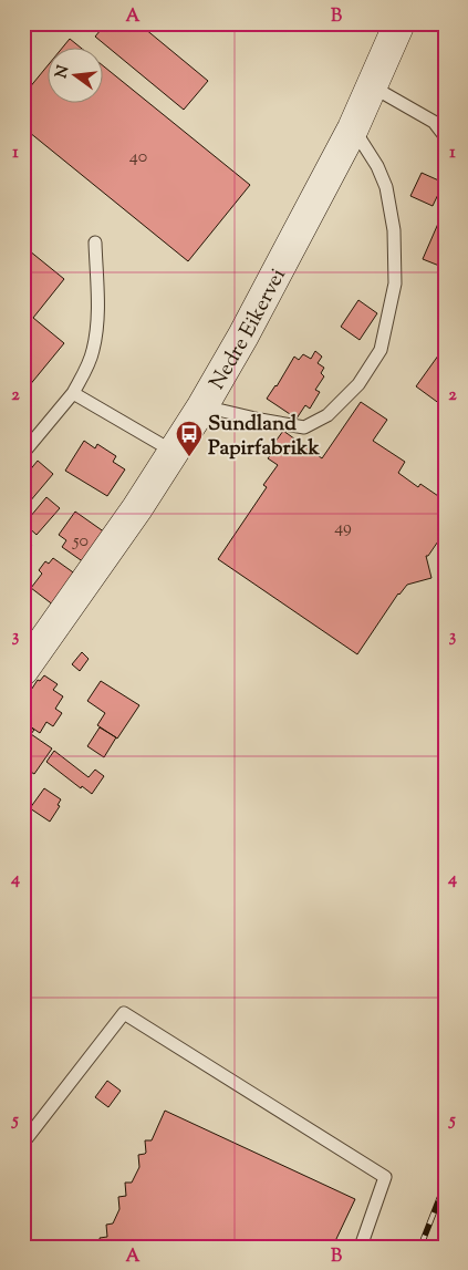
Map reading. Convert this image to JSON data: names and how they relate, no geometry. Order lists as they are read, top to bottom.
{
  "streets": {
    "main road": ["Nedre Eikervei"]
  },
  "places": {
    "bus stop": ["Sundland Papirfabrikk"]
  },
  "house_numbers": ["40", "49", "50"],
  "north": "left",
  "grid": {
    "columns": ["A", "B"],
    "rows": [
      "1",
      "2",
      "3",
      "4",
      "5"
    ]
  }
}
